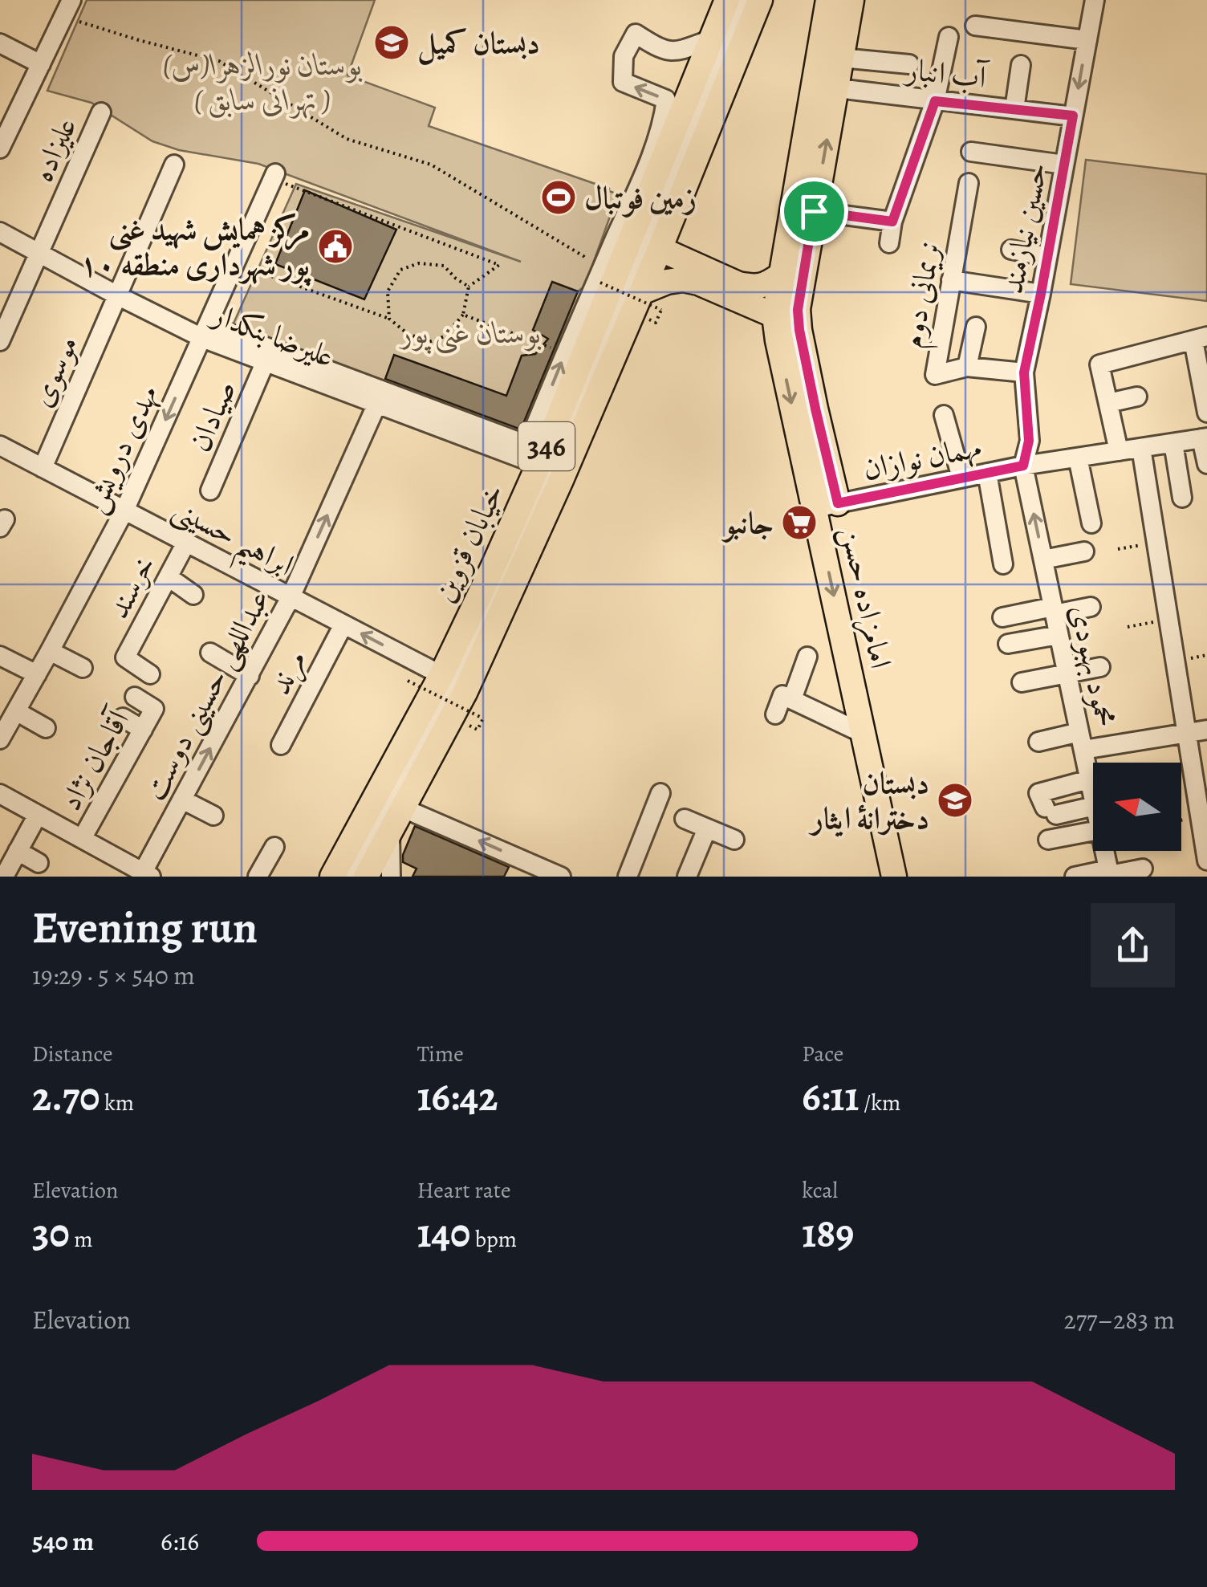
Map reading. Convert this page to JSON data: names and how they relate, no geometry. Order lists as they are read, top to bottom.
{
  "streets": {
    "main road": ["346", "خیابان قزوین", "امامزاده حسن"],
    "street": [
      "آب انبار",
      "علیزاده",
      "حسین نیازمند",
      "نریمانی دوم",
      "علیرضا بنکدار",
      "موسوی",
      "صیادان",
      "مهدی درویش",
      "مهمان نوازان",
      "ابراهیم حسینی",
      "خرسند",
      "محمود بهبودی",
      "مرند",
      "عبداللهی حسینی دوست",
      "آقاجان نژاد"
    ]
  },
  "crossings": [
    ["آب انبار", "حسین نیازمند"],
    ["آب انبار", "امامزاده حسن"],
    ["علیزاده", "علیرضا بنکدار"],
    ["حسین نیازمند", "نریمانی دوم"],
    ["حسین نیازمند", "مهمان نوازان"],
    ["حسین نیازمند", "محمود بهبودی"],
    ["علیرضا بنکدار", "موسوی"],
    ["علیرضا بنکدار", "صیادان"],
    ["علیرضا بنکدار", "مهدی درویش"],
    ["علیرضا بنکدار", "خیابان قزوین"],
    ["علیرضا بنکدار", "عبداللهی حسینی دوست"],
    ["موسوی", "ابراهیم حسینی"],
    ["مهدی درویش", "ابراهیم حسینی"],
    ["مهمان نوازان", "امامزاده حسن"],
    ["مهمان نوازان", "محمود بهبودی"],
    ["ابراهیم حسینی", "خیابان قزوین"],
    ["ابراهیم حسینی", "خرسند"],
    ["ابراهیم حسینی", "مرند"],
    ["ابراهیم حسینی", "عبداللهی حسینی دوست"]
  ],
  "one_way": ["عبداللهی حسینی دوست"],
  "parks": ["بوستان نورالزهرا(س) ( تهرانی سابق )", "بوستان غنی پور"],
  "places": {
    "school or university": ["دبستان کمیل", "دبستان دخترانهٔ ایثار"],
    "sports": ["زمین فوتبال"],
    "public building": ["مرکز همایش شهید غنی پور شهرداری منطقه ۱۰"],
    "supermarket": ["جانبو"]
  },
  "north": "left",
  "page": {
    "heading": ["Evening run", "19:29 · 5 × 540 m"],
    "stats": [
      ["Distance", "2.70 km"],
      ["Time", "16:42"],
      ["Pace", "6:11 /km"],
      ["Elevation", "30 m"],
      ["Heart rate", "140 bpm"],
      ["kcal", "189"]
    ],
    "chart": ["Elevation", "277–283 m"],
    "list": [
      {
        "name": "540 m",
        "note": "6:16"
      }
    ]
  }
}
